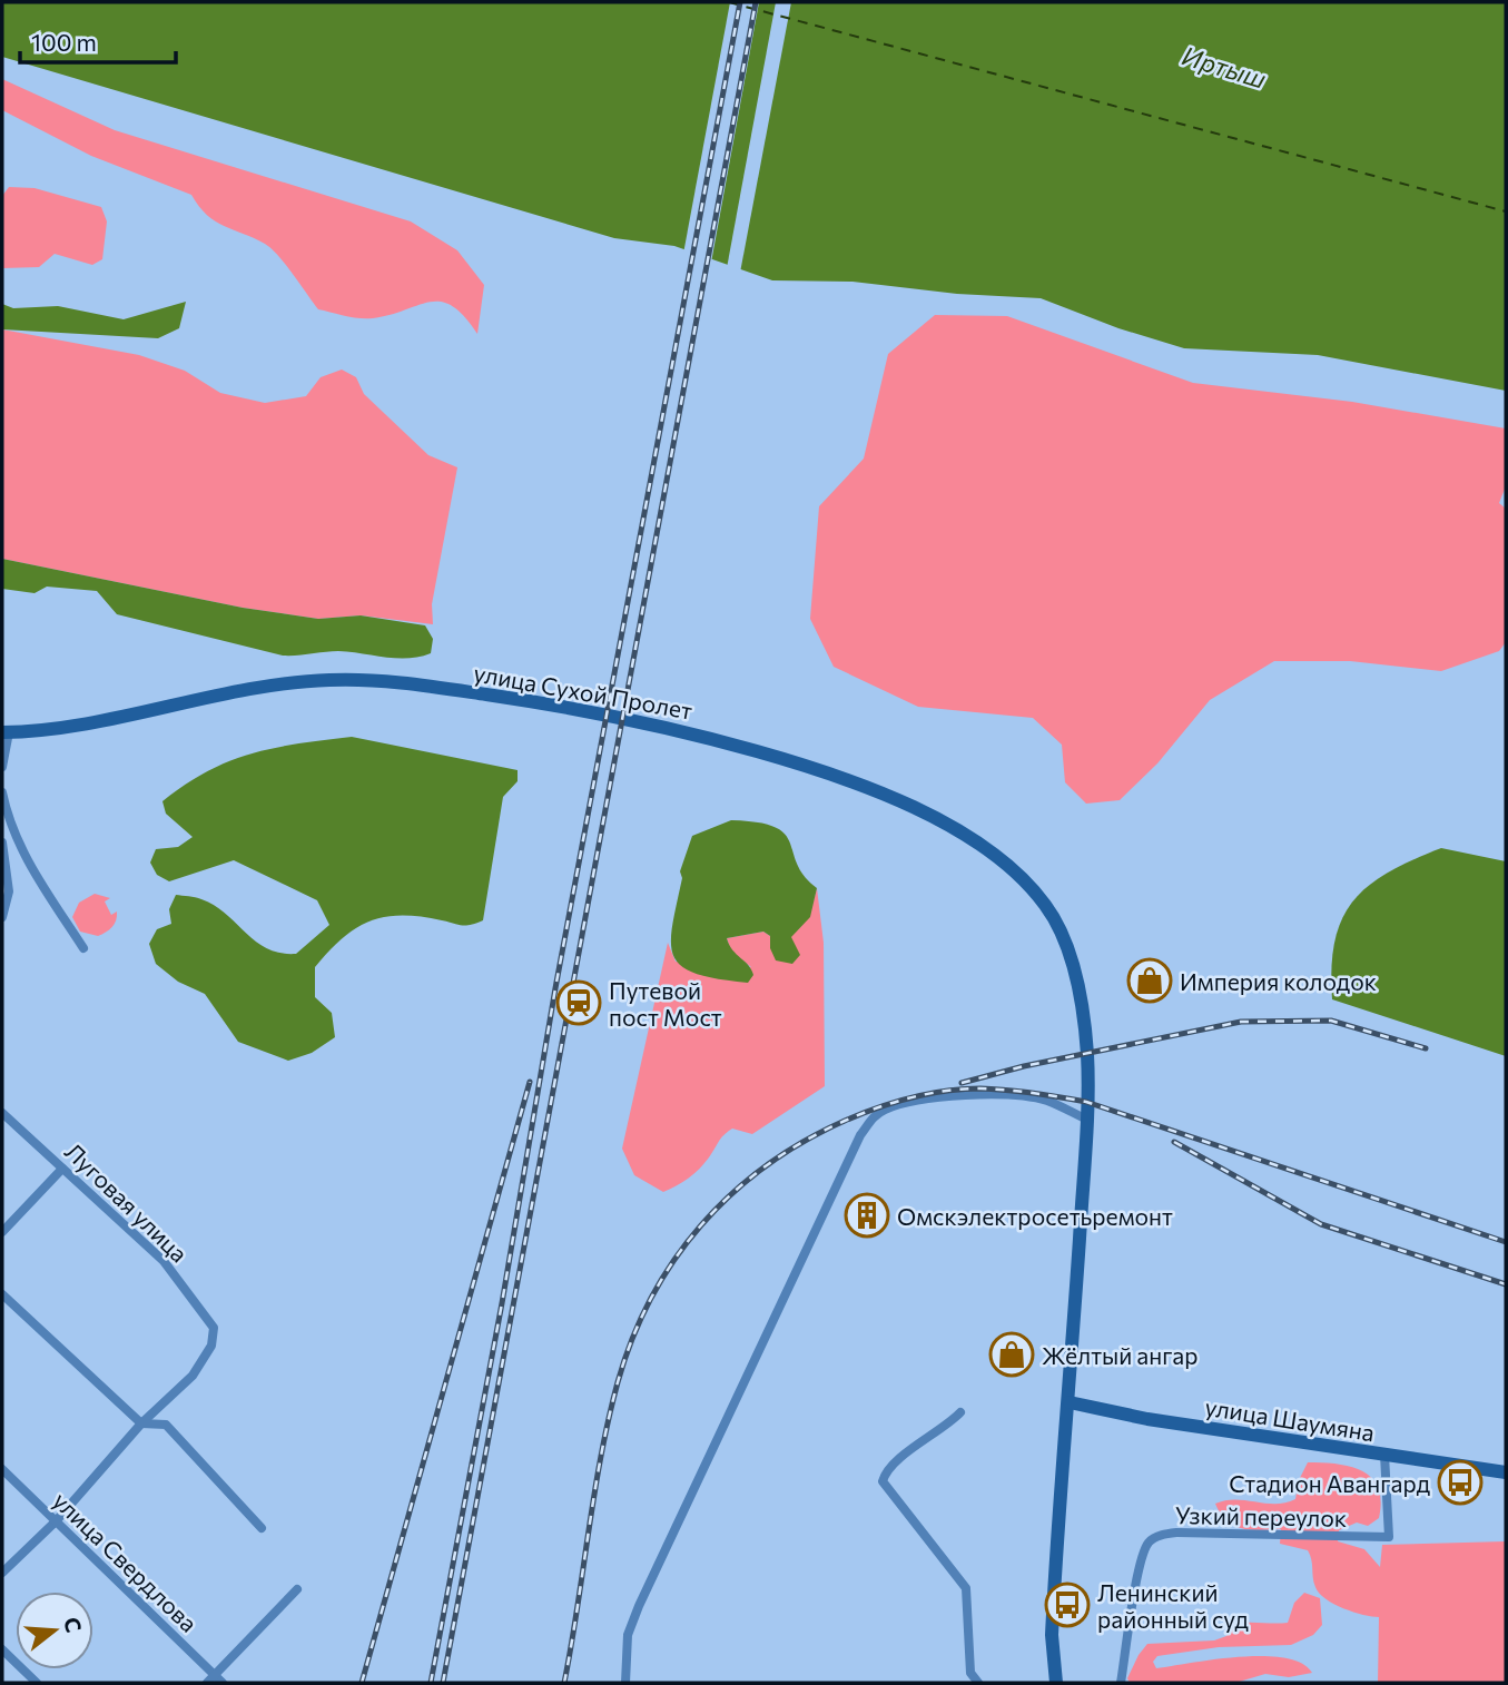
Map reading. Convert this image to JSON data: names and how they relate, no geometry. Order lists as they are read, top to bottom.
{
  "streets": {
    "main road": ["улица Сухой Пролет", "улица Шаумяна"],
    "street": ["Луговая улица", "Узкий переулок", "улица Свердлова"]
  },
  "crossings": [
    ["улица Сухой Пролет", "улица Шаумяна"],
    ["улица Шаумяна", "Узкий переулок"]
  ],
  "water": ["Иртыш"],
  "places": {
    "shop": ["Империя колодок", "Жёлтый ангар"],
    "station": ["Путевой пост Мост"],
    "building": ["Омскэлектросетьремонт"],
    "bus stop": ["Стадион Авангард", "Ленинский районный суд"]
  },
  "scale_bar": "100 m",
  "north": "right"
}
